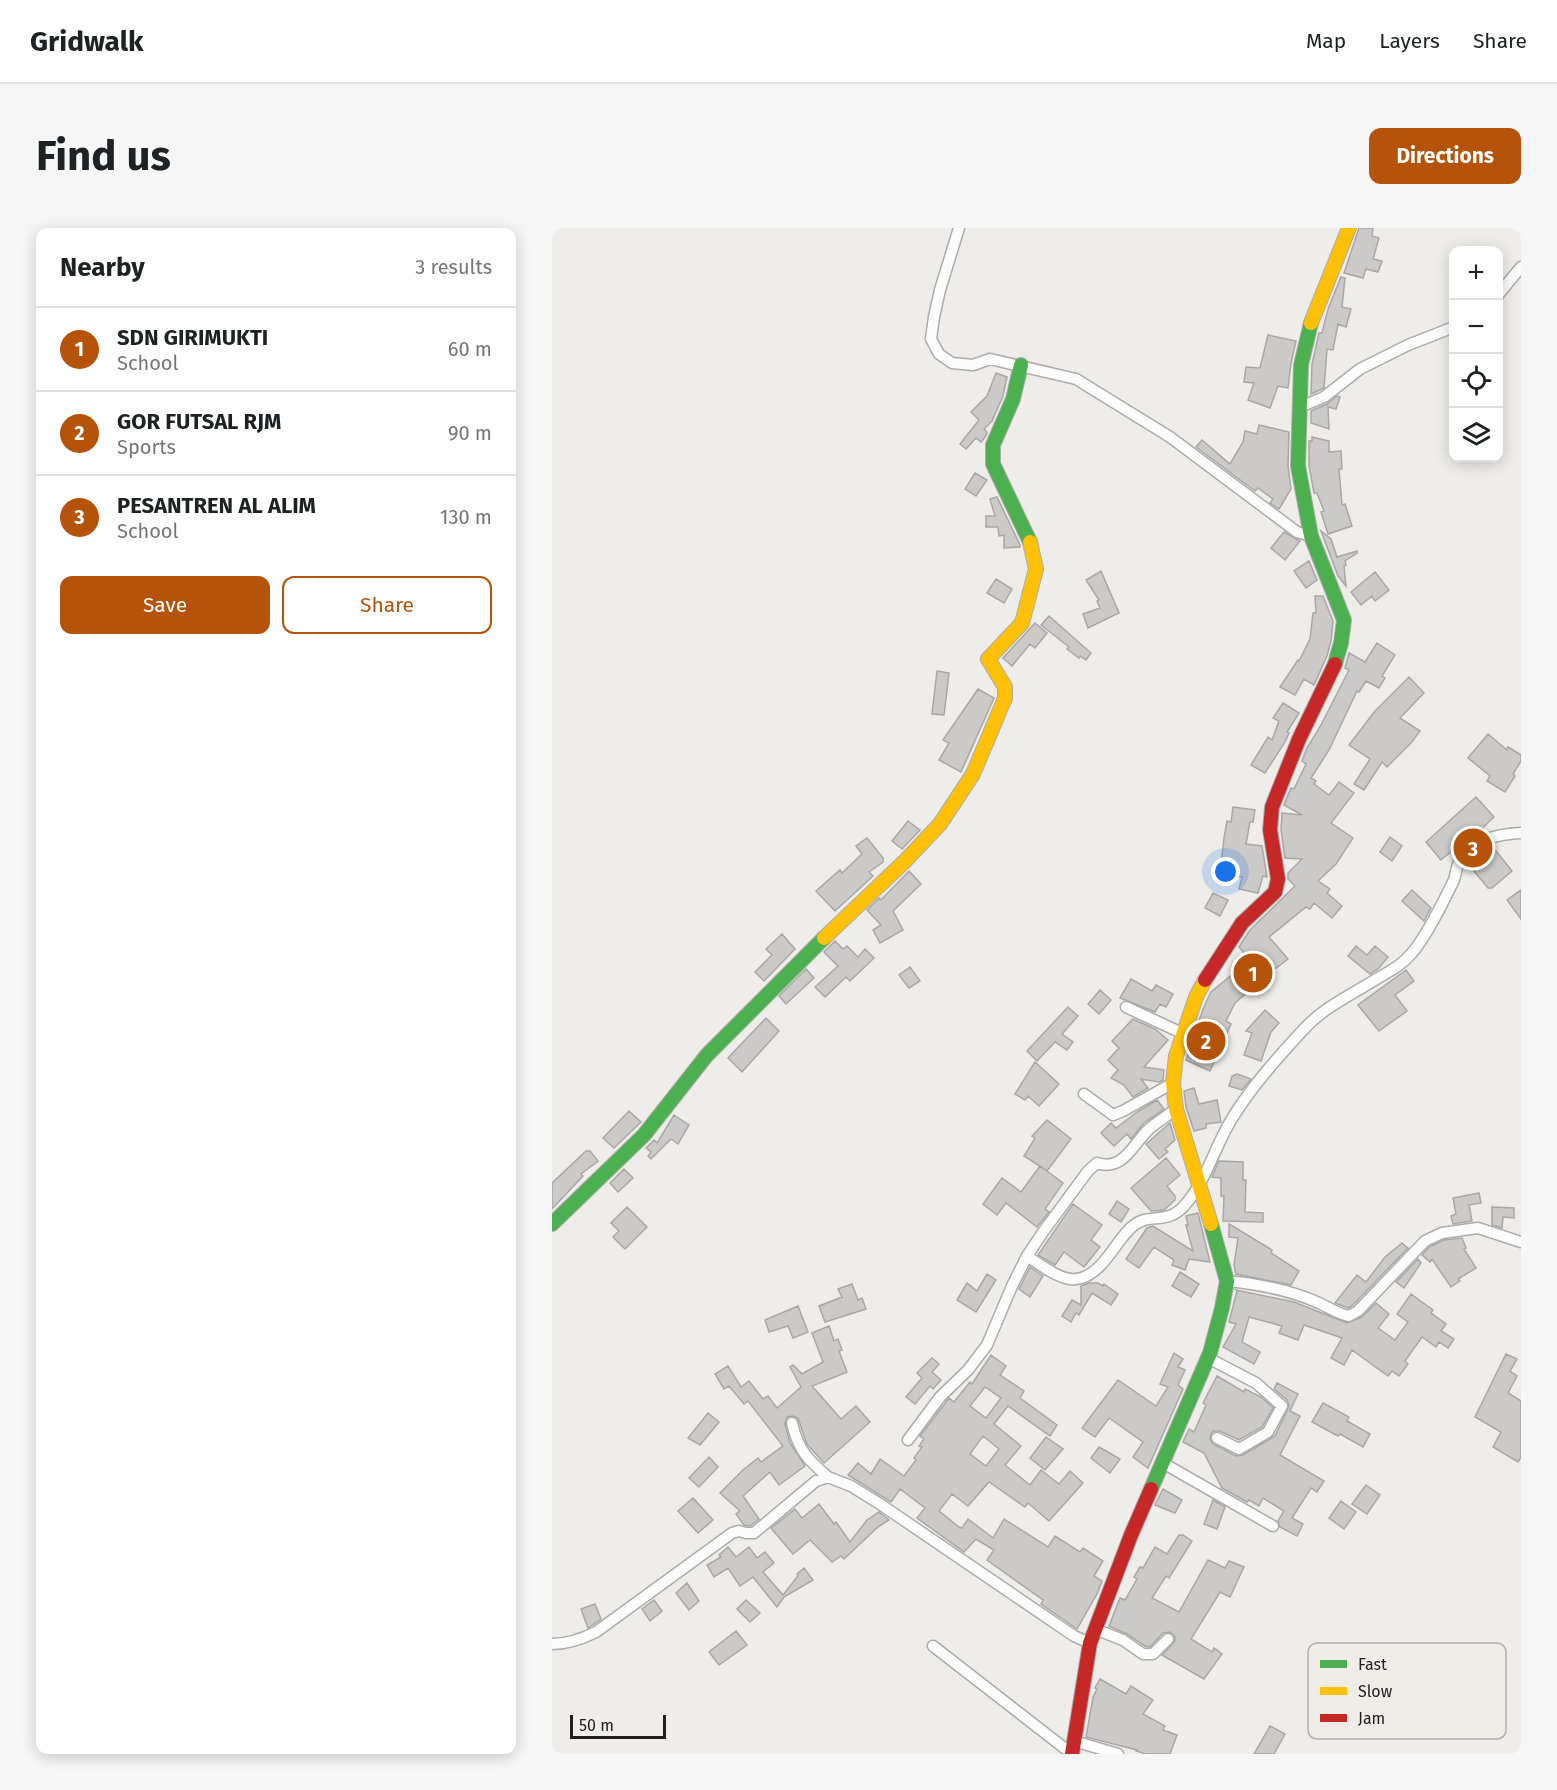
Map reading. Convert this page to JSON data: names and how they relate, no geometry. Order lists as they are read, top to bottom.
{
  "legend": ["Fast", "Slow", "Jam"],
  "scale_bar": "50 m",
  "page": {
    "header": "Gridwalk",
    "nav": ["Map", "Layers", "Share"],
    "buttons": [
      "Directions",
      ["Save", "Share"]
    ],
    "title": "Find us",
    "heading": ["Nearby", "3 results"],
    "map_buttons": ["+", "−"],
    "list": [
      {
        "mark": "1",
        "name": "SDN GIRIMUKTI",
        "note": "School",
        "value": "60 m"
      },
      {
        "mark": "2",
        "name": "GOR FUTSAL RJM",
        "note": "Sports",
        "value": "90 m"
      },
      {
        "mark": "3",
        "name": "PESANTREN AL ALIM",
        "note": "School",
        "value": "130 m"
      }
    ],
    "pins": ["3", "1", "2"],
    "scale": "50 m"
  }
}
